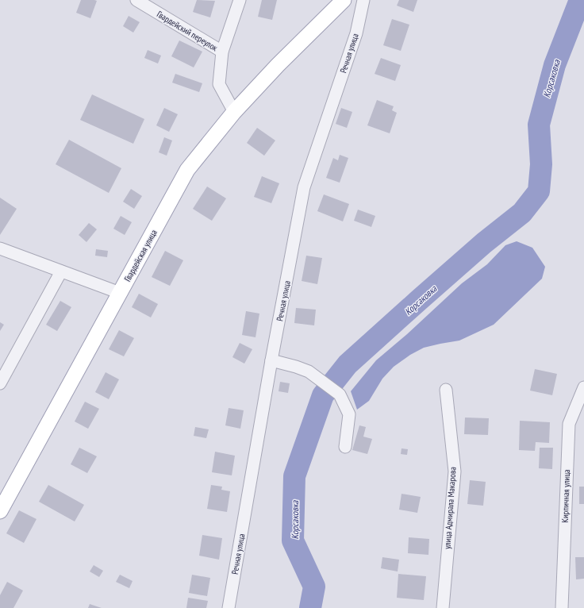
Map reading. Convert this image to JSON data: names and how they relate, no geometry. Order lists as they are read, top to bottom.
{
  "streets": {
    "main road": ["Гвардейская улица"],
    "street": [
      "Гвардейский переулок",
      "Речная улица",
      "Кирпичная улица",
      "улица Адмирала Макарова"
    ]
  },
  "water": ["Корсаковка"]
}
